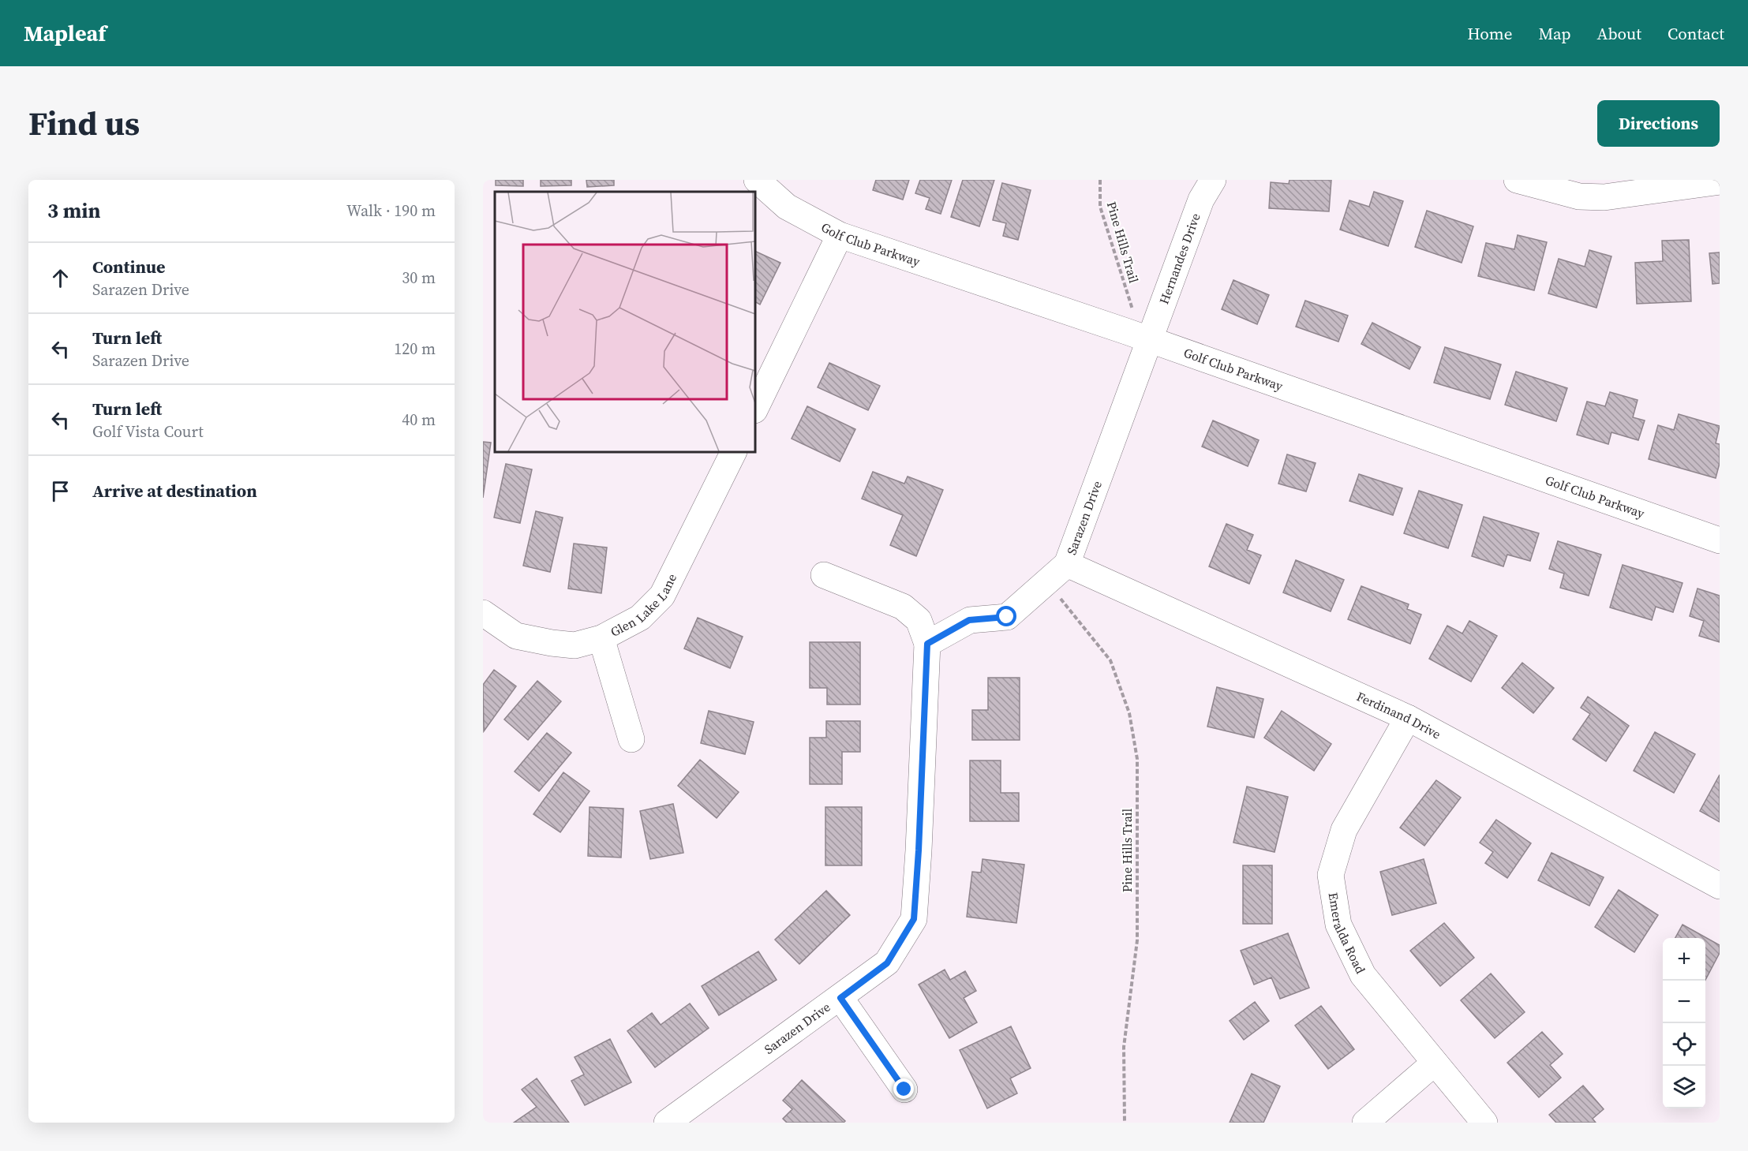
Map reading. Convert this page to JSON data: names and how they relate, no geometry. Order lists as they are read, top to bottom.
{
  "streets": {
    "street": [
      "Golf Club Parkway",
      "Hernandes Drive",
      "Sarazen Drive",
      "Glen Lake Lane",
      "Ferdinand Drive",
      "Emeralda Road"
    ],
    "path": ["Pine Hills Trail"]
  },
  "crossings": [
    ["Golf Club Parkway", "Hernandes Drive"],
    ["Golf Club Parkway", "Sarazen Drive"],
    ["Hernandes Drive", "Sarazen Drive"],
    ["Sarazen Drive", "Ferdinand Drive"],
    ["Ferdinand Drive", "Emeralda Road"]
  ],
  "page": {
    "header": "Mapleaf",
    "nav": [
      "Home",
      "Map",
      "About",
      "Contact"
    ],
    "title": "Find us",
    "buttons": "Directions",
    "heading": ["3 min", "Walk · 190 m"],
    "list": [
      ["Continue", "Sarazen Drive", "30 m"],
      ["Turn left", "Sarazen Drive", "120 m"],
      ["Turn left", "Golf Vista Court", "40 m"],
      "Arrive at destination"
    ],
    "map_buttons": ["+", "−"]
  }
}
